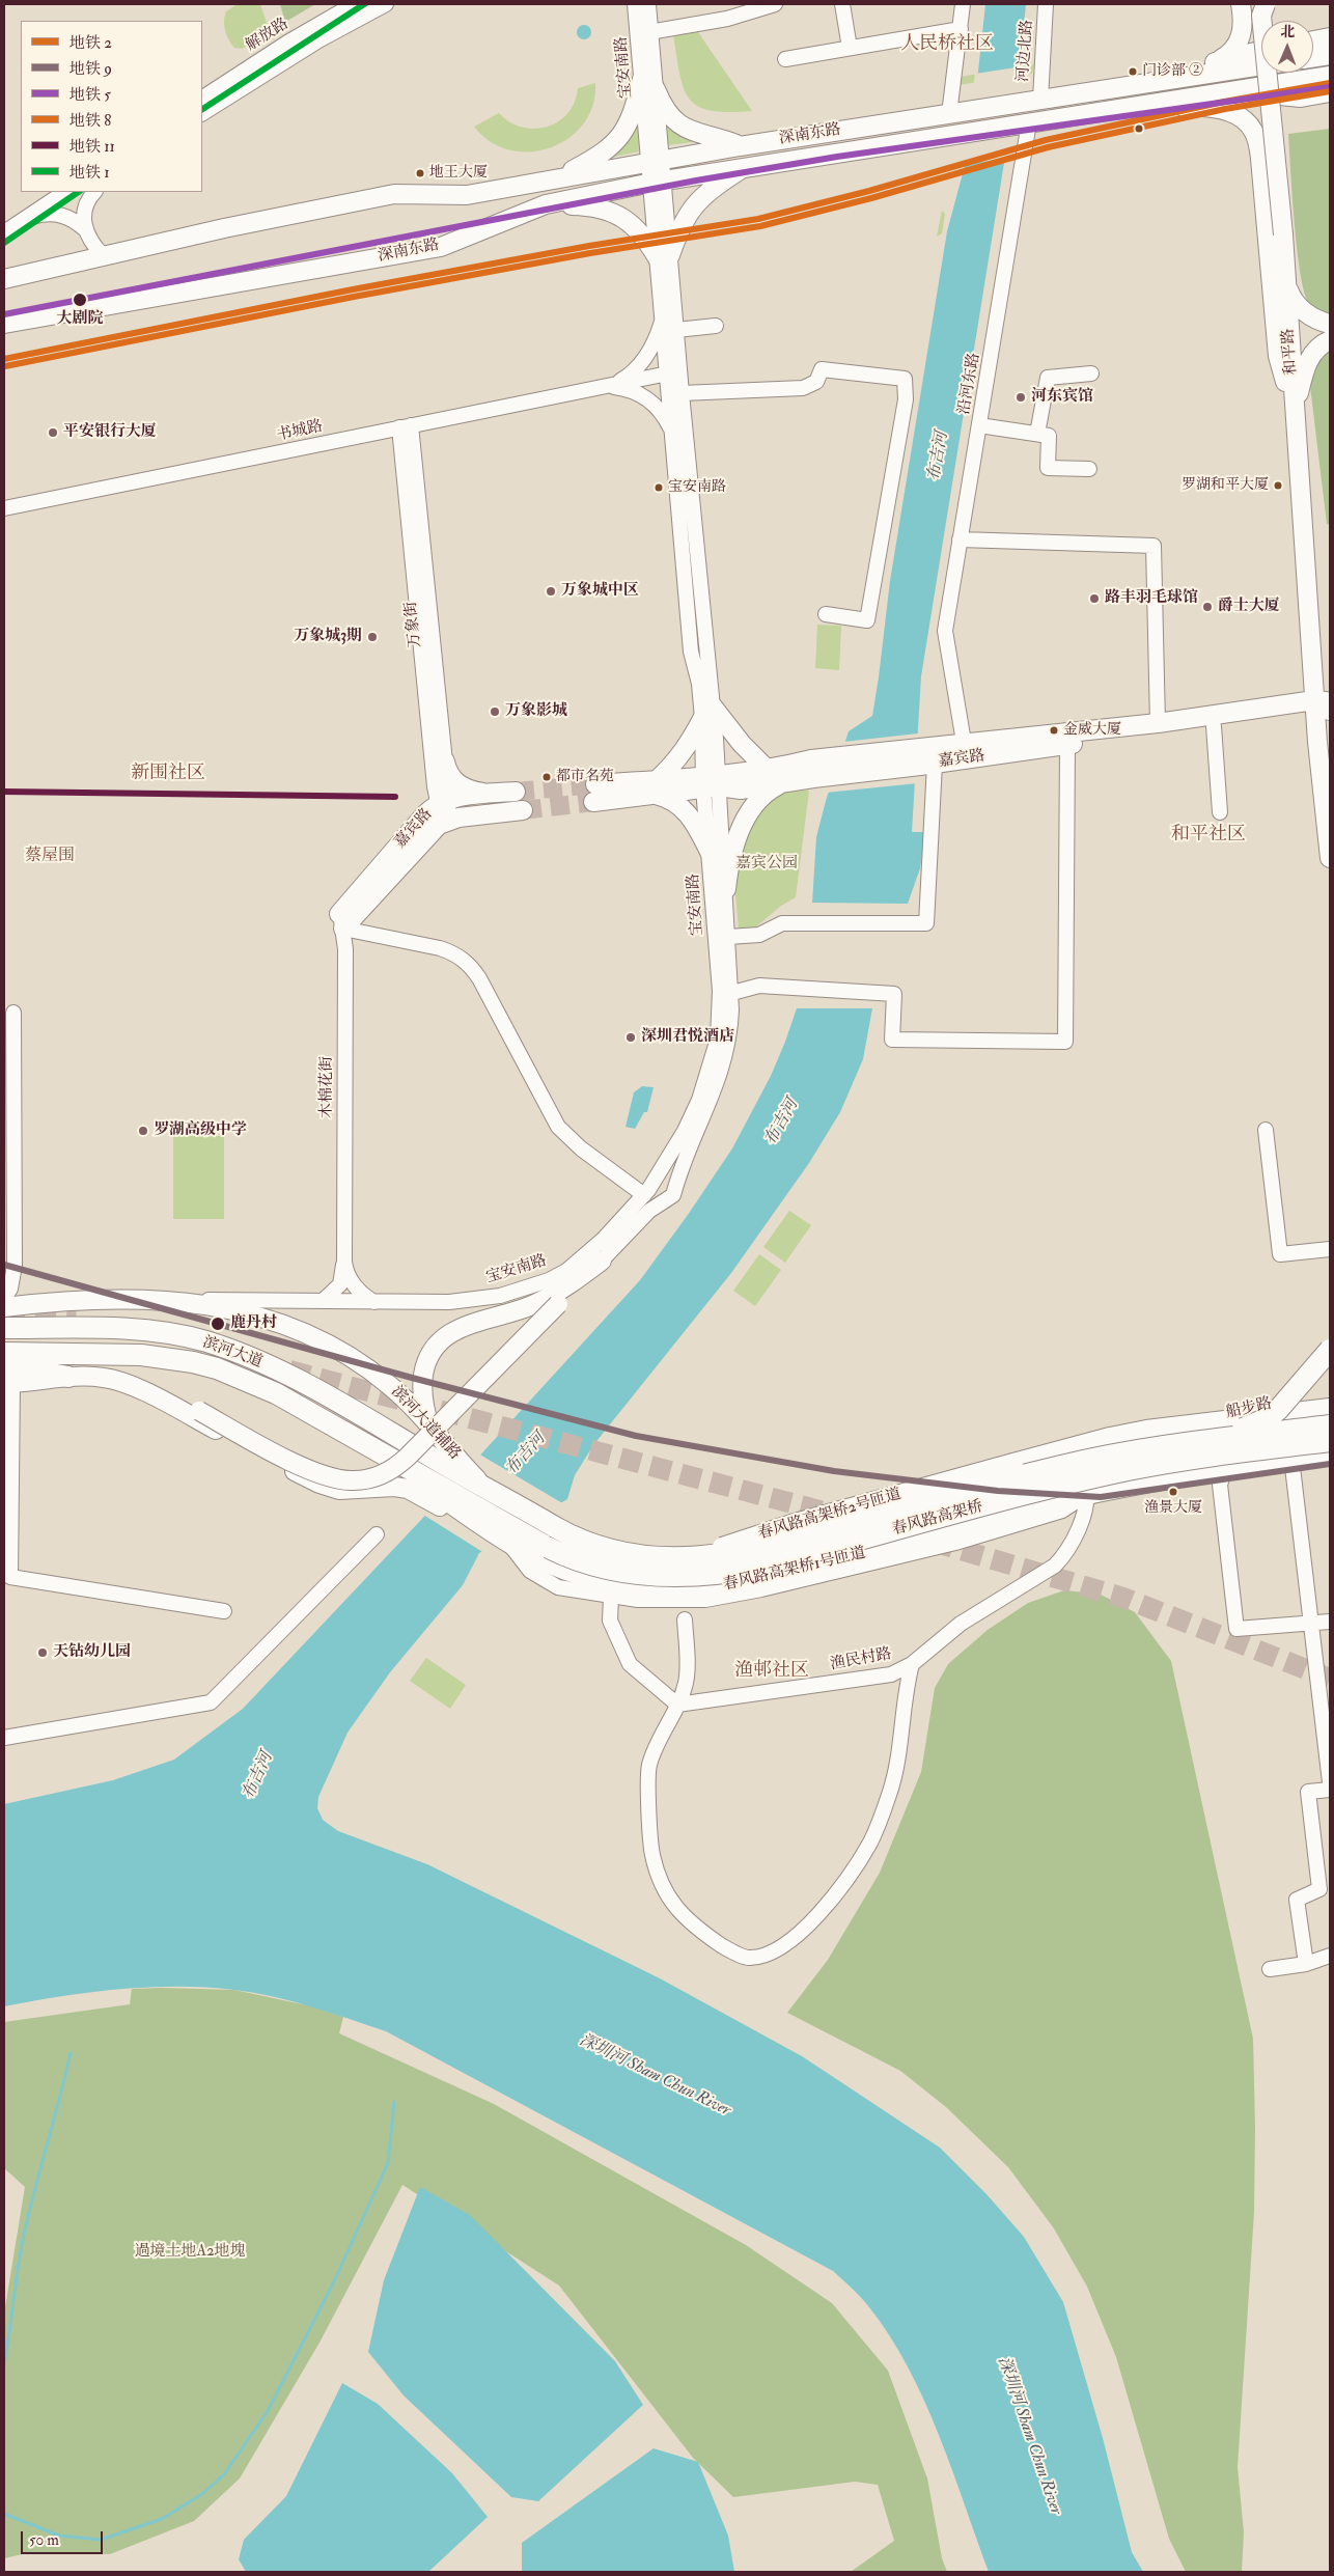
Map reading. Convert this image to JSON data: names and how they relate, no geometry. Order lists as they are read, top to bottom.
{
  "streets": {
    "highway": ["滨河大道", "春风路高架桥"],
    "main road": [
      "深南东路",
      "和平路",
      "嘉宾路",
      "船步路",
      "滨河大道辅路",
      "春风路高架桥2号匝道",
      "春风路高架桥1号匝道"
    ],
    "street": [
      "解放路",
      "河边北路",
      "宝安南路",
      "沿河东路",
      "书城路",
      "万象街",
      "木棉花街",
      "渔民村路"
    ]
  },
  "crossings": [
    ["河边北路", "深南东路"],
    ["宝安南路", "深南东路"],
    ["宝安南路", "书城路"],
    ["宝安南路", "嘉宾路"],
    ["宝安南路", "木棉花街"],
    ["宝安南路", "滨河大道辅路"],
    ["深南东路", "沿河东路"],
    ["和平路", "嘉宾路"],
    ["沿河东路", "嘉宾路"],
    ["书城路", "万象街"],
    ["万象街", "嘉宾路"],
    ["嘉宾路", "木棉花街"],
    ["滨河大道", "滨河大道辅路"],
    ["滨河大道", "春风路高架桥"],
    ["滨河大道", "春风路高架桥1号匝道"],
    ["船步路", "春风路高架桥2号匝道"],
    ["船步路", "渔民村路"],
    ["春风路高架桥2号匝道", "春风路高架桥"],
    ["春风路高架桥2号匝道", "渔民村路"],
    ["春风路高架桥", "春风路高架桥1号匝道"],
    ["春风路高架桥1号匝道", "渔民村路"]
  ],
  "districts": [
    "人民桥社区",
    "新围社区",
    "和平社区",
    "蔡屋围",
    "渔邨社区"
  ],
  "water": ["布吉河", "深圳河 Sham Chun River"],
  "parks": ["嘉宾公园", "過境土地A2地塊"],
  "places": [
    "门诊部 ②",
    "地王大厦",
    "大剧院",
    "河东宾馆",
    "平安银行大厦",
    "罗湖和平大厦",
    "宝安南路",
    "万象城中区",
    "路丰羽毛球馆",
    "爵士大厦",
    "万象城3期",
    "万象影城",
    "金威大厦",
    "都市名苑",
    "深圳君悦酒店",
    "罗湖高级中学",
    "鹿丹村",
    "渔景大厦",
    "天钻幼儿园"
  ],
  "lines": [
    "metro line 1",
    "metro line 2",
    "metro line 5",
    "metro line 8",
    "metro line 11",
    "metro line 9"
  ],
  "legend": [
    "地铁 2",
    "地铁 9",
    "地铁 5",
    "地铁 8",
    "地铁 11",
    "地铁 1"
  ],
  "scale_bar": "50 m",
  "north": "top"
}
